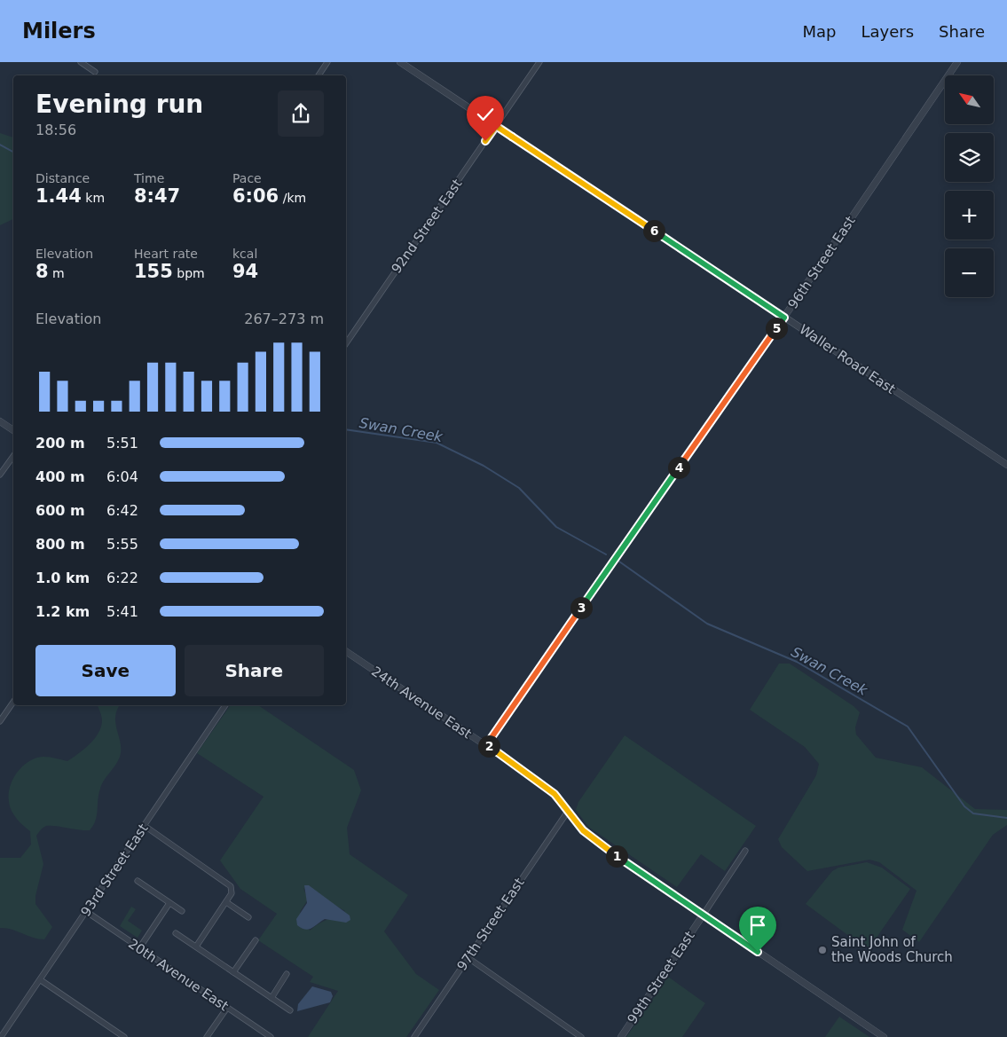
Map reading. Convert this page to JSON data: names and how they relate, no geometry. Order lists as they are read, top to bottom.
{
  "streets": {
    "street": [
      "92nd Street East",
      "96th Street East",
      "Waller Road East",
      "24th Avenue East",
      "93rd Street East",
      "97th Street East",
      "20th Avenue East",
      "99th Street East"
    ]
  },
  "crossings": [
    ["92nd Street East", "Waller Road East"],
    ["96th Street East", "Waller Road East"],
    ["96th Street East", "24th Avenue East"],
    ["24th Avenue East", "97th Street East"],
    ["24th Avenue East", "99th Street East"],
    ["93rd Street East", "20th Avenue East"]
  ],
  "water": ["Swan Creek"],
  "places": ["Saint John of the Woods Church"],
  "north": "top left",
  "page": {
    "header": "Milers",
    "nav": ["Map", "Layers", "Share"],
    "map_buttons": ["+", "−"],
    "heading": ["Evening run", "18:56"],
    "stats": [
      ["Distance", "1.44 km"],
      ["Time", "8:47"],
      ["Pace", "6:06 /km"],
      ["Elevation", "8 m"],
      ["Heart rate", "155 bpm"],
      ["kcal", "94"]
    ],
    "pins": [
      "6",
      "5",
      "4",
      "3",
      "2",
      "1"
    ],
    "chart": ["Elevation", "267–273 m"],
    "list": [
      {
        "name": "200 m",
        "note": "5:51"
      },
      {
        "name": "400 m",
        "note": "6:04"
      },
      {
        "name": "600 m",
        "note": "6:42"
      },
      {
        "name": "800 m",
        "note": "5:55"
      },
      {
        "name": "1.0 km",
        "note": "6:22"
      },
      {
        "name": "1.2 km",
        "note": "5:41"
      }
    ],
    "buttons": ["Save", "Share"]
  }
}
